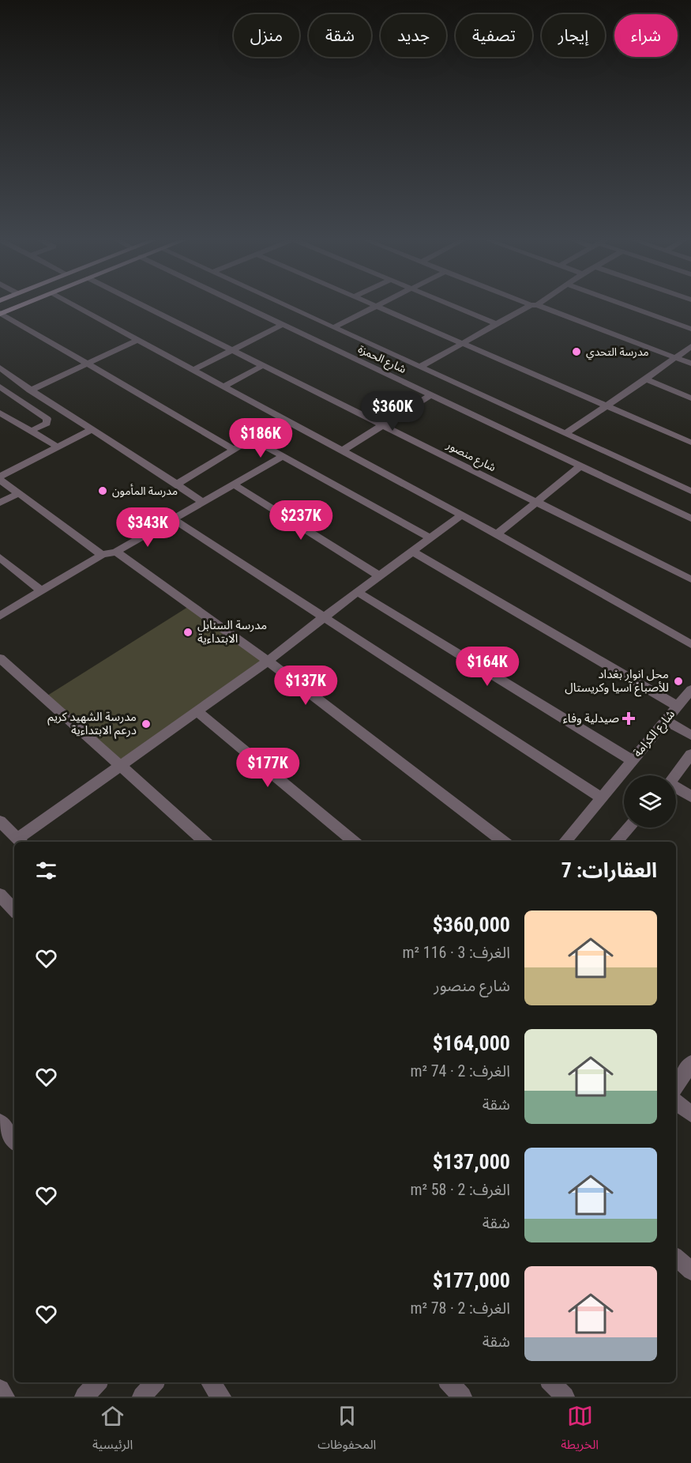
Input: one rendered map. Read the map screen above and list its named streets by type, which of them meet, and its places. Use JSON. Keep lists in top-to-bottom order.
{
  "streets": {
    "street": ["شارع الحمزة", "شارع منصور", "شارع الكرامة"]
  },
  "places": {
    "other": [
      "مدرسة التحدي",
      "مدرسة المأمون",
      "مدرسة السنابل الابتداءية",
      "محل انوار بغداد للأصباغ آسيا وكريستال",
      "مدرسة الشهيد كريم درعم الابتداءية"
    ],
    "health": ["صيدلية وفاء"]
  },
  "page": {
    "chip": [
      "شراء",
      "إيجار",
      "تصفية",
      "جديد",
      "شقة",
      "منزل"
    ],
    "price": [
      "$360K",
      "$186K",
      "$237K",
      "$343K",
      "$164K",
      "$137K",
      "$177K"
    ],
    "heading": "العقارات: 7",
    "list": [
      {
        "name": "$360,000",
        "note": "الغرف: 3 · 116 m² · شارع منصور"
      },
      {
        "name": "$164,000",
        "note": "الغرف: 2 · 74 m² · شقة"
      },
      {
        "name": "$137,000",
        "note": "الغرف: 2 · 58 m² · شقة"
      },
      {
        "name": "$177,000",
        "note": "الغرف: 2 · 78 m² · شقة"
      }
    ],
    "tabs": ["الخريطة", "المحفوظات", "الرئيسية"]
  }
}
